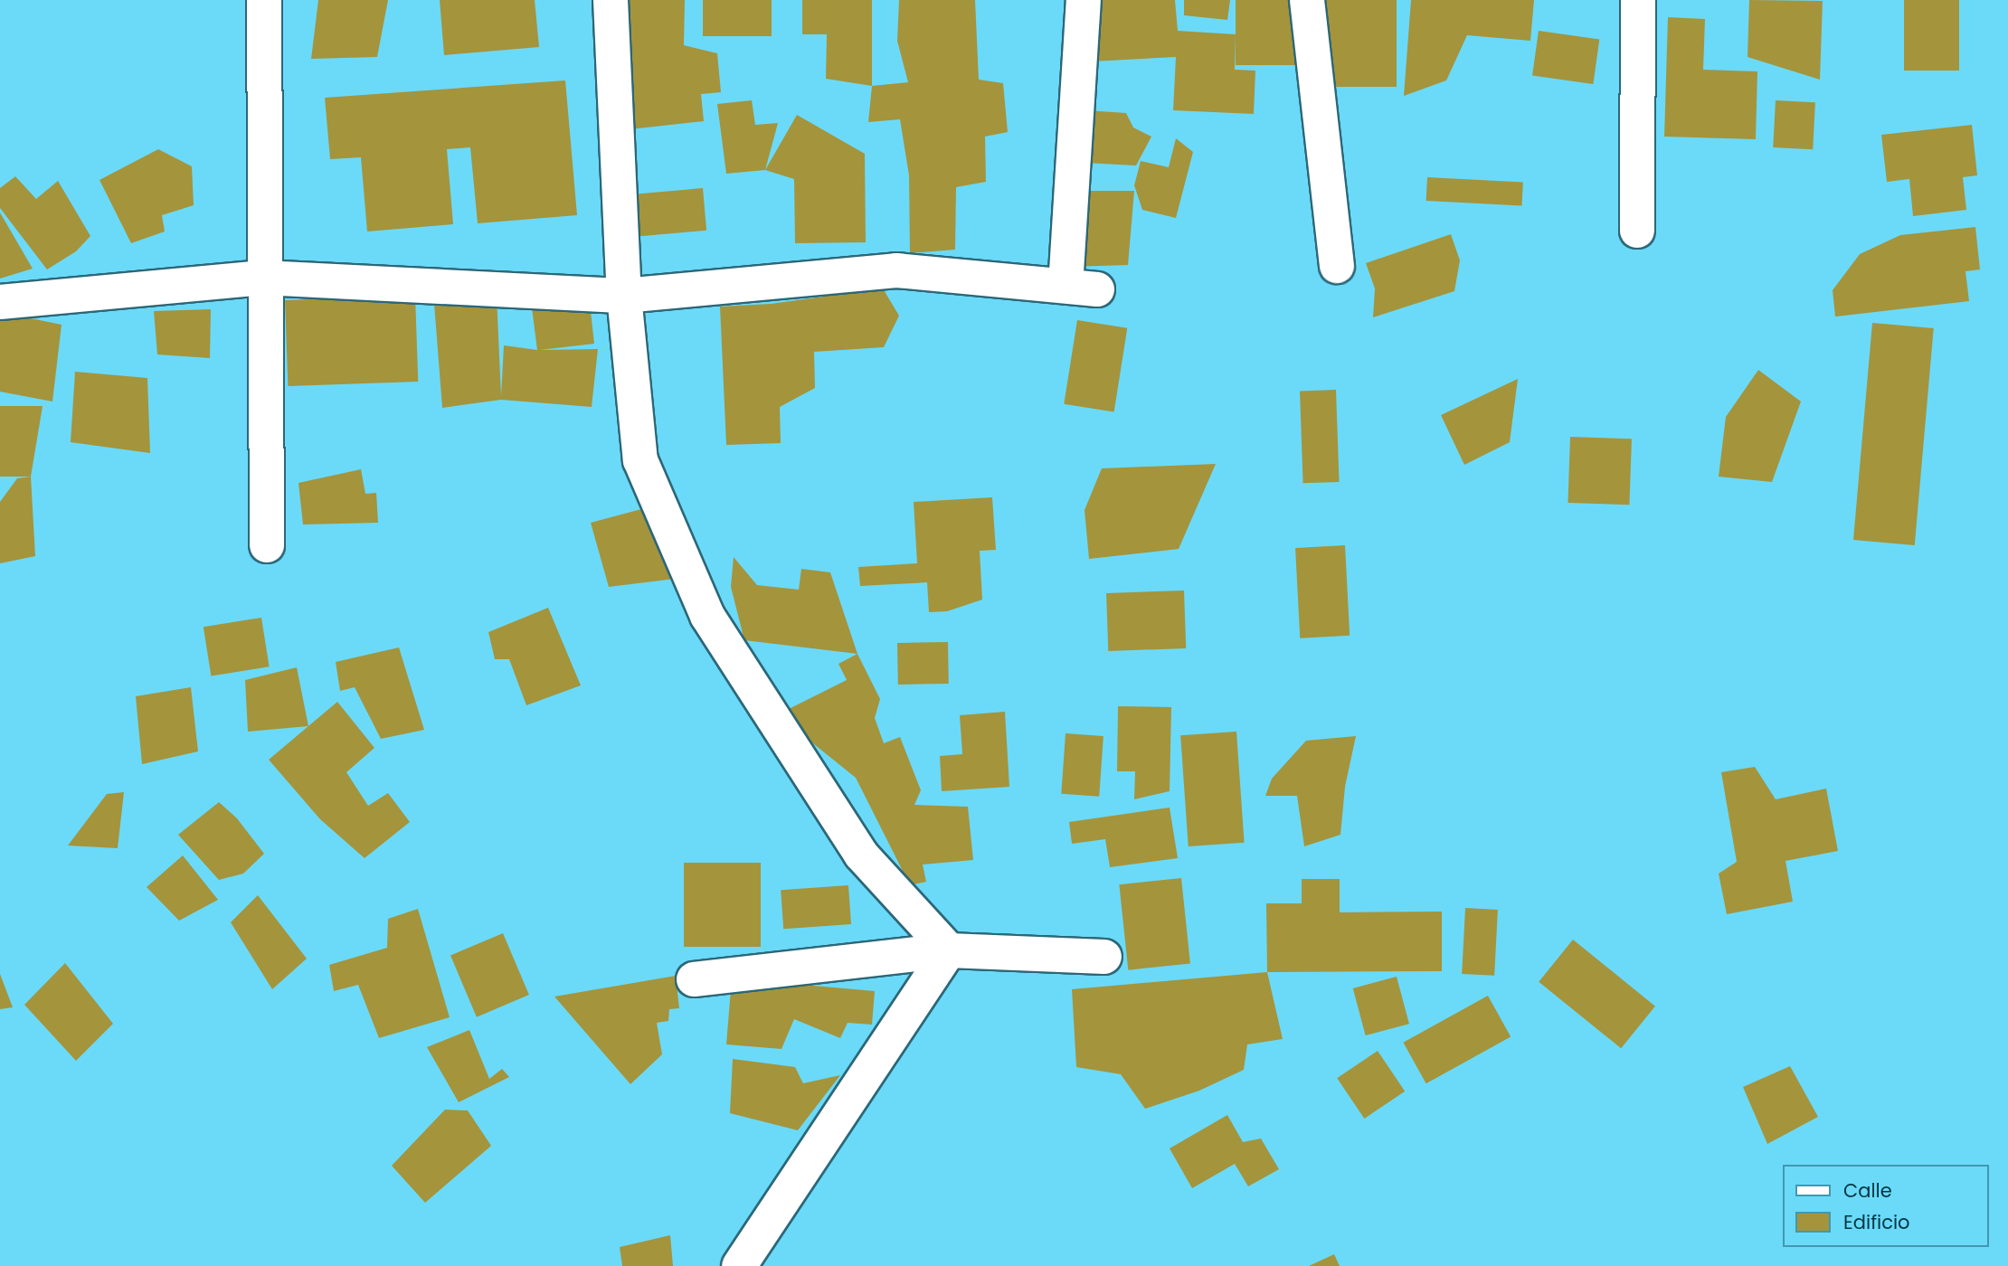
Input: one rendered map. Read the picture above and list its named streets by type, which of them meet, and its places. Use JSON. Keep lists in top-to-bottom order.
{
  "legend": ["Calle", "Edificio"]
}
